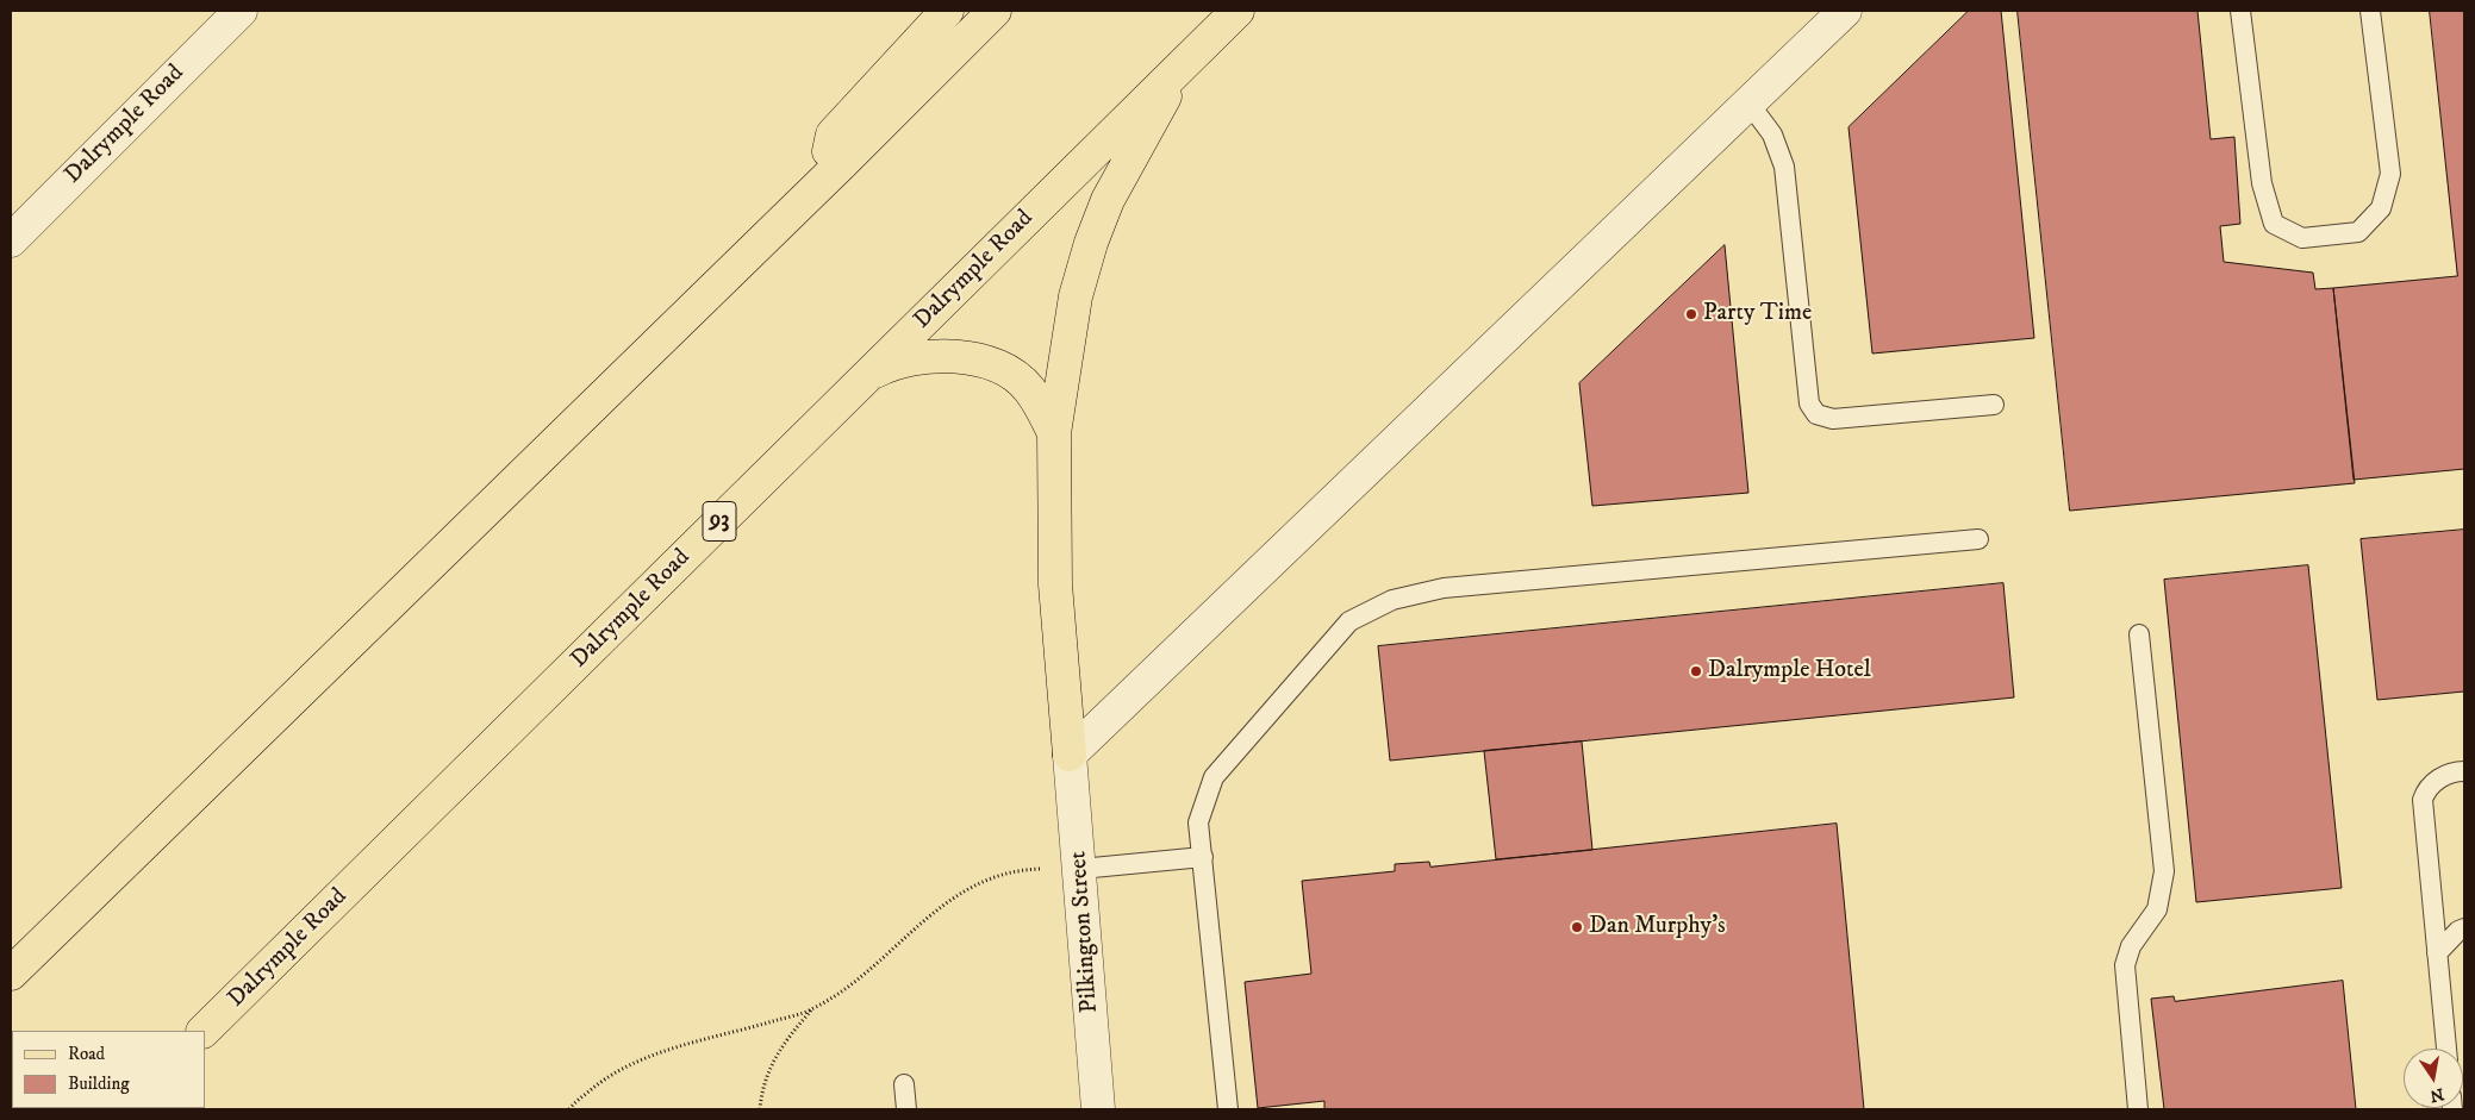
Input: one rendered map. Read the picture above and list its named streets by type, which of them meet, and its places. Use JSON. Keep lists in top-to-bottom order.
{
  "streets": {
    "main road": ["Dalrymple Road", "93"],
    "street": ["Pilkington Street"]
  },
  "places": ["Party Time", "Dalrymple Hotel", "Dan Murphy's"],
  "legend": ["Road", "Building"],
  "north": "bottom"
}
